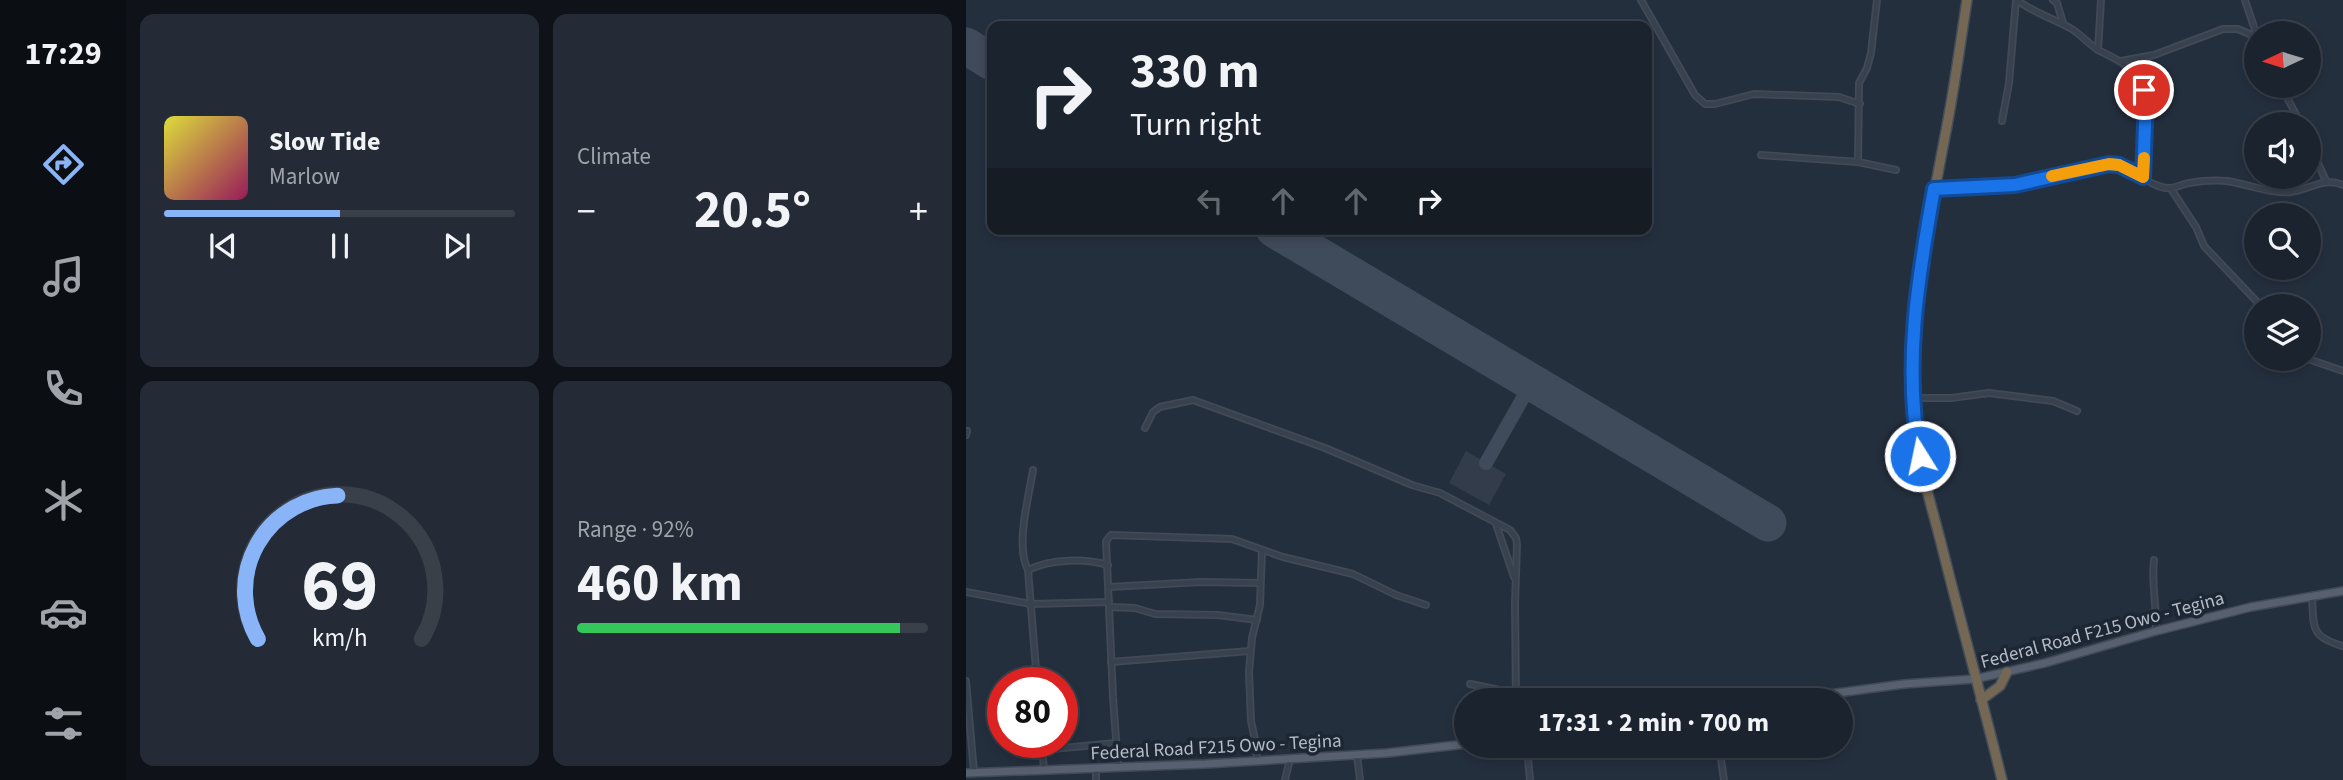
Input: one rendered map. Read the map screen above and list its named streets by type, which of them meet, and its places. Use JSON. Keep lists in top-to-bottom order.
{
  "streets": {
    "main road": ["Federal Road F215 Owo - Tegina"]
  },
  "north": "left",
  "page": {
    "tabs": "17:29",
    "tile": [
      "Climate",
      ["Range · 92%", "460 km"]
    ],
    "turn": ["330 m", "Turn right"],
    "song": ["Slow Tide", "Marlow"],
    "heat": ["−", "20.5°", "+"],
    "limit": "80",
    "trip": "17:31 · 2 min · 700 m",
    "gauge": ["69", "km/h"]
  }
}
